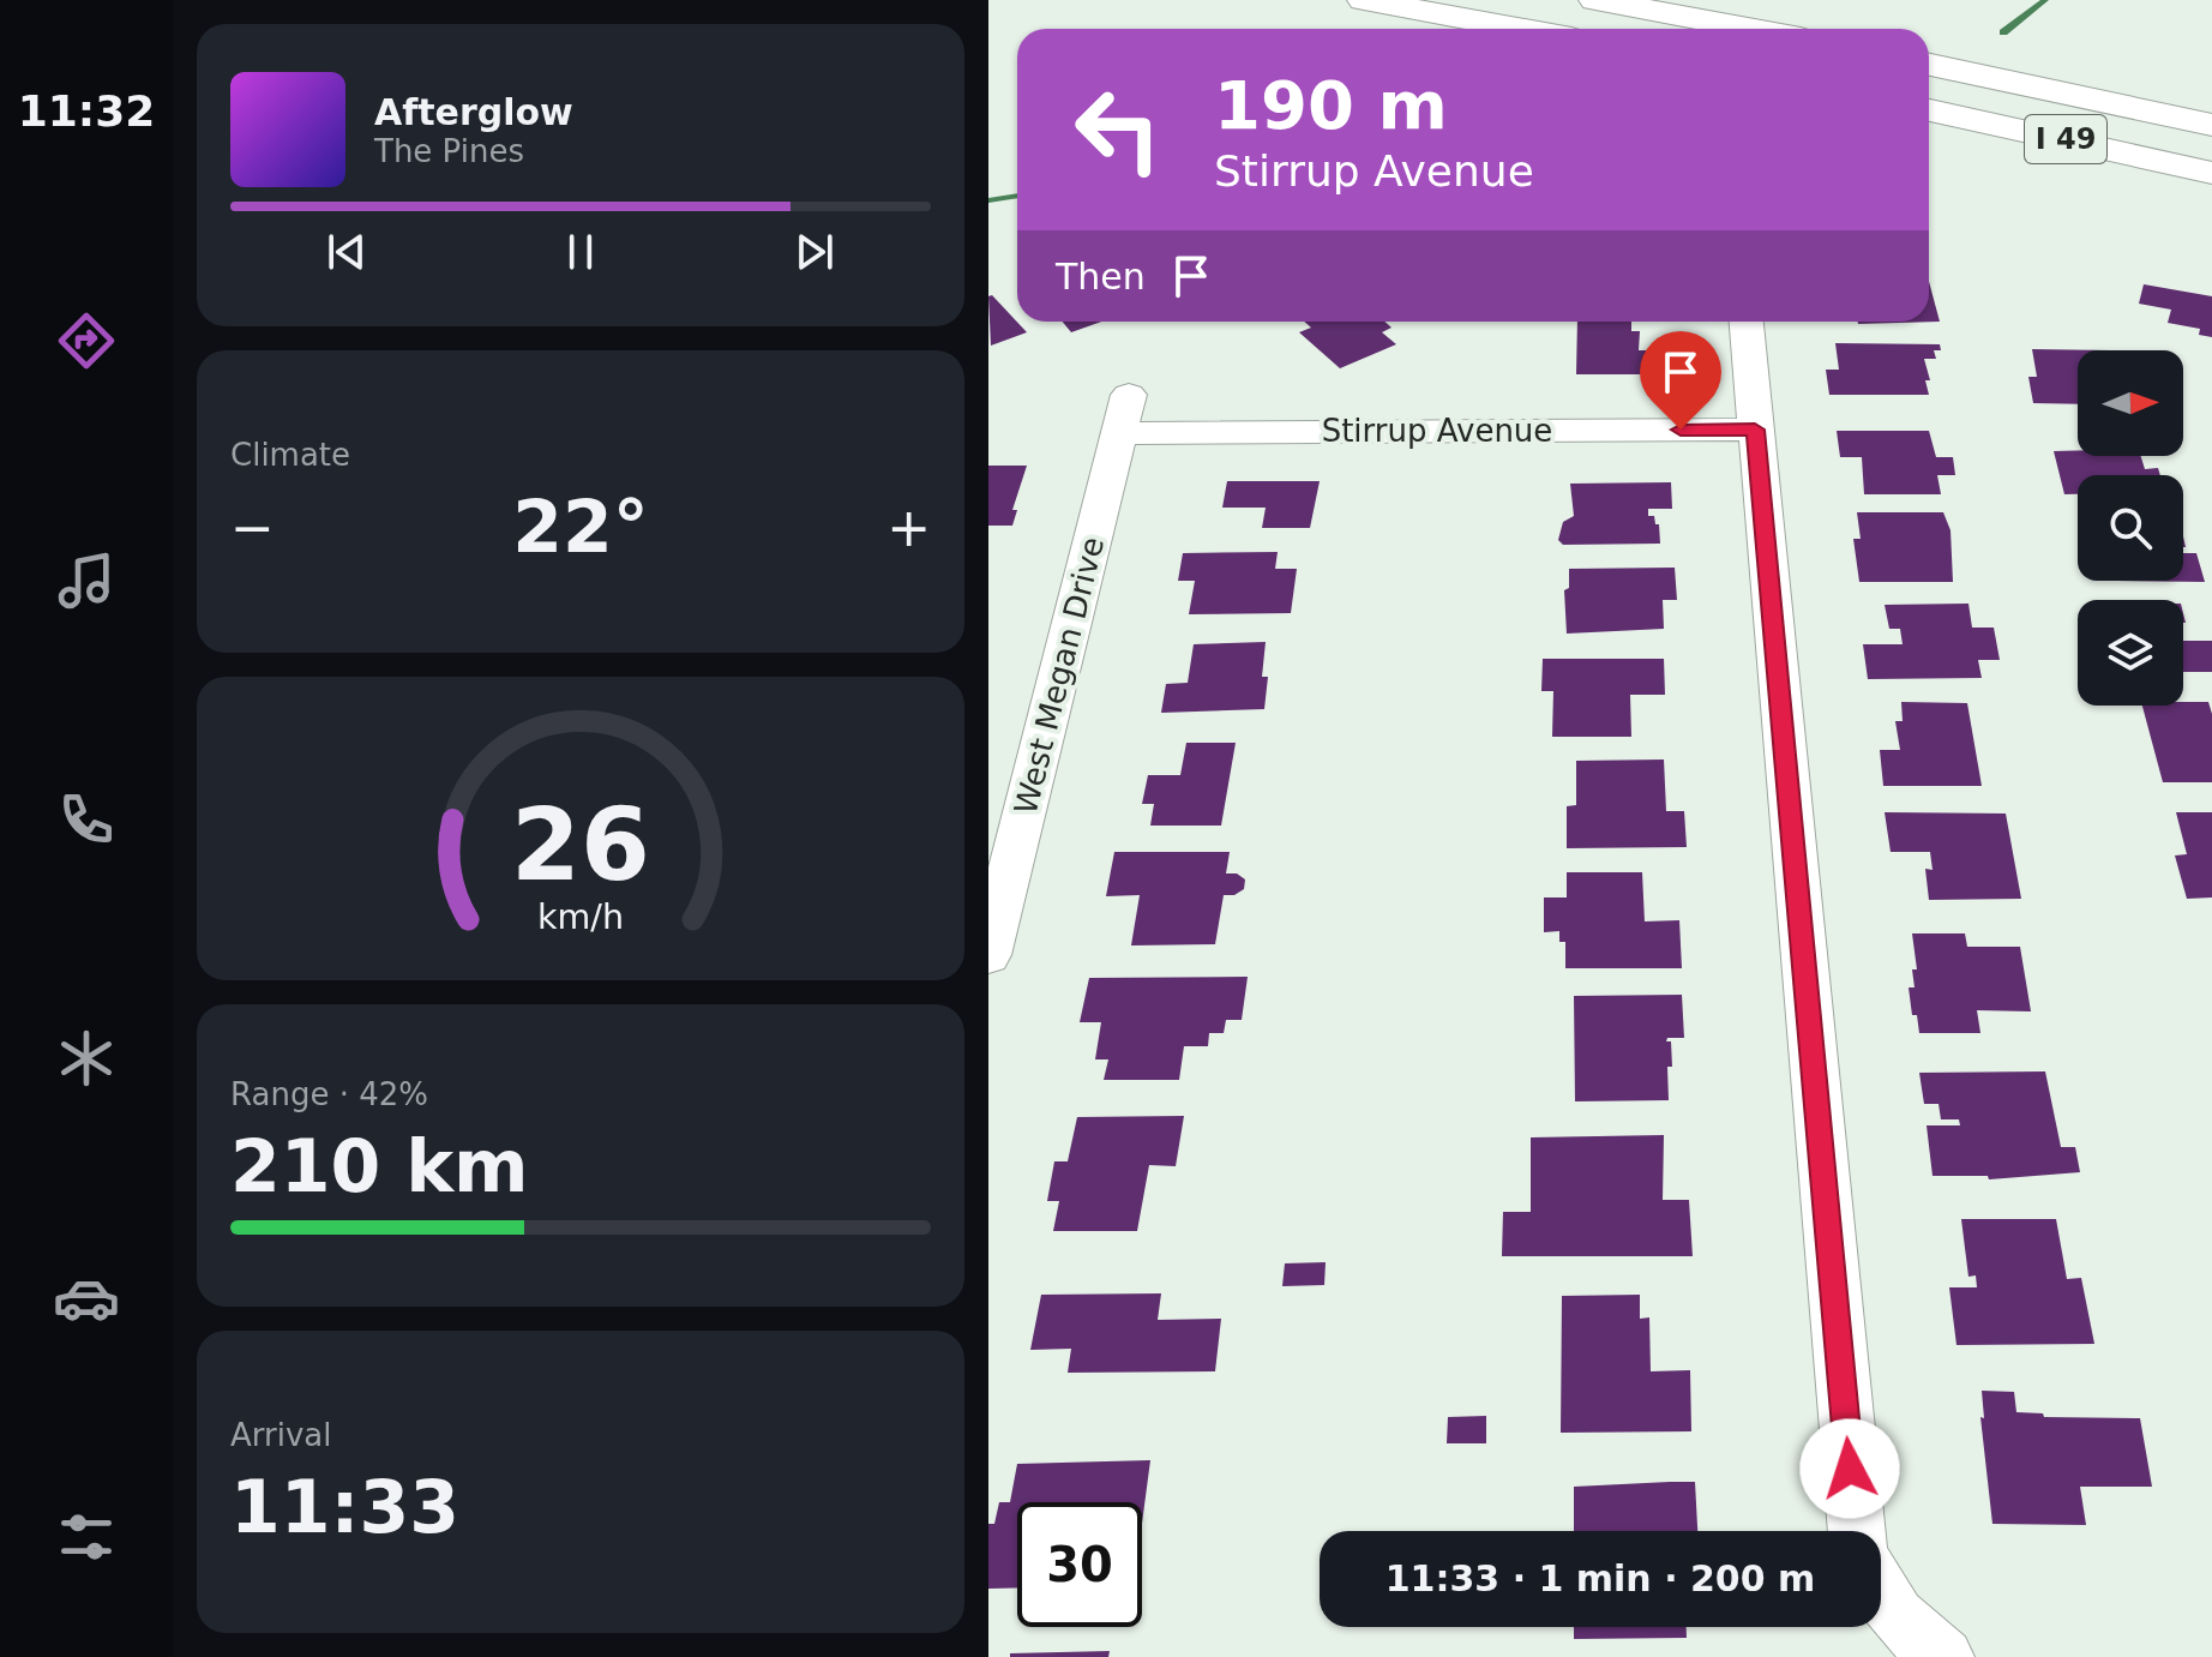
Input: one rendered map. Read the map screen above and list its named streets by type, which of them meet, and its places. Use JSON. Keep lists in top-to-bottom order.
{
  "streets": {
    "highway": ["I 49"],
    "street": ["Stirrup Avenue", "West Megan Drive"]
  },
  "crossings": [
    ["Stirrup Avenue", "West Megan Drive"]
  ],
  "north": "right",
  "page": {
    "tabs": "11:32",
    "turn": ["190 m", "Stirrup Avenue"],
    "song": ["Afterglow", "The Pines"],
    "then": "Then",
    "tile": [
      "Climate",
      ["Range · 42%", "210 km"],
      ["Arrival", "11:33"]
    ],
    "heat": ["−", "22°", "+"],
    "limit": "30",
    "trip": "11:33 · 1 min · 200 m",
    "gauge": ["26", "km/h"]
  }
}
